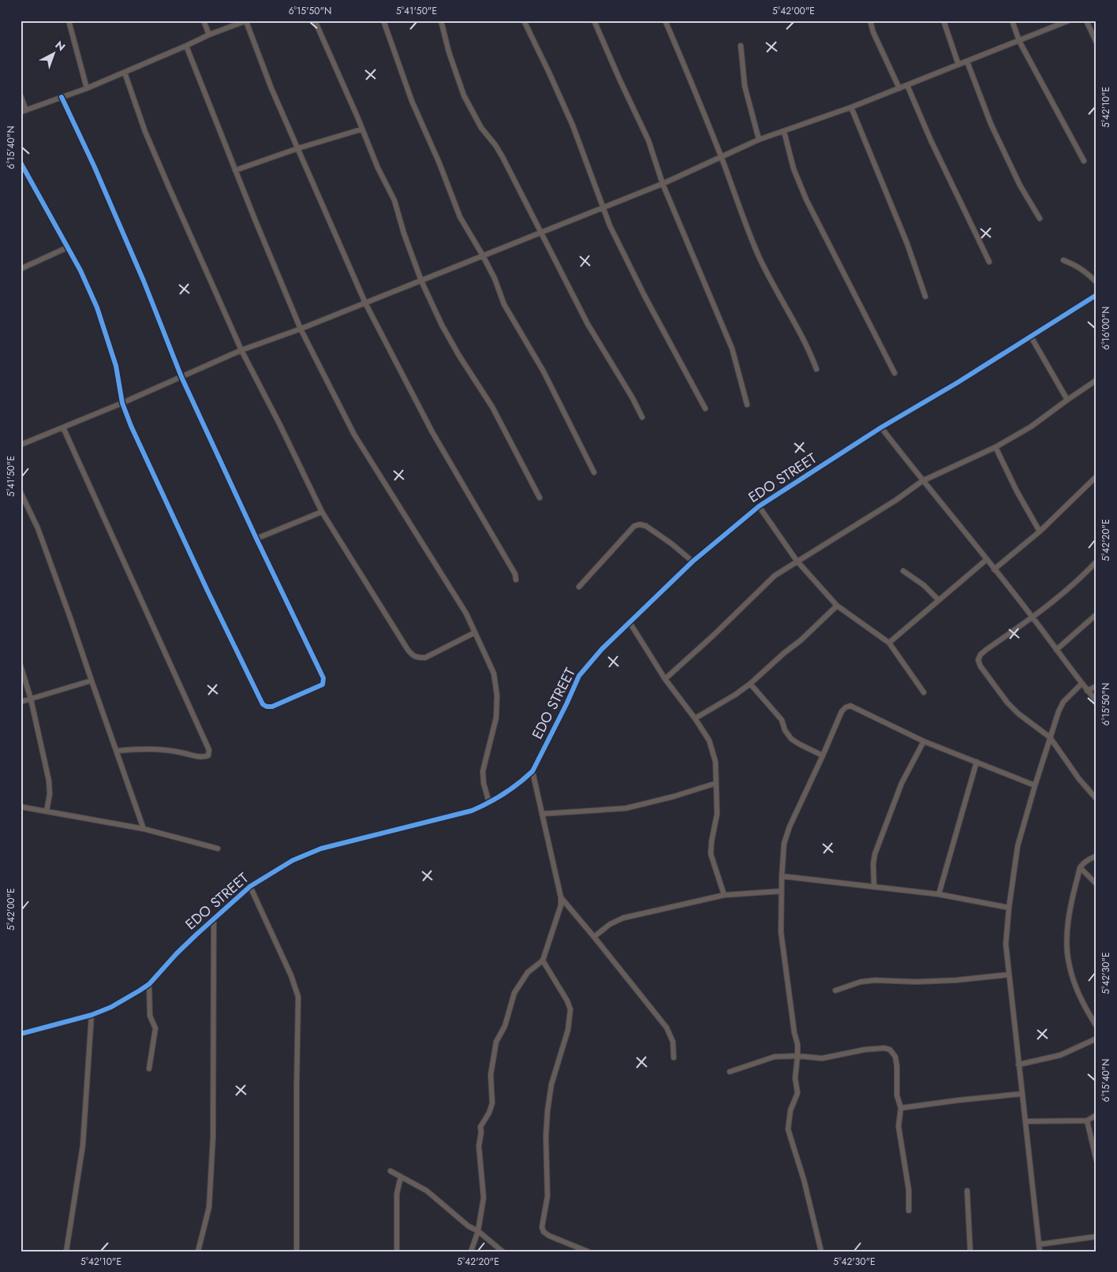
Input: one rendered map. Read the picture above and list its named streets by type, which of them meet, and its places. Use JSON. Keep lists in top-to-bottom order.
{
  "streets": {
    "street": ["EDO STREET"]
  },
  "north": "top right",
  "coordinates": [
    "6°15'50\"N",
    "5°41'50\"E",
    "5°42'00\"E",
    "5°42'10\"E",
    "6°15'40\"N",
    "6°16'00\"N",
    "5°42'20\"E",
    "5°42'30\"E"
  ]
}
